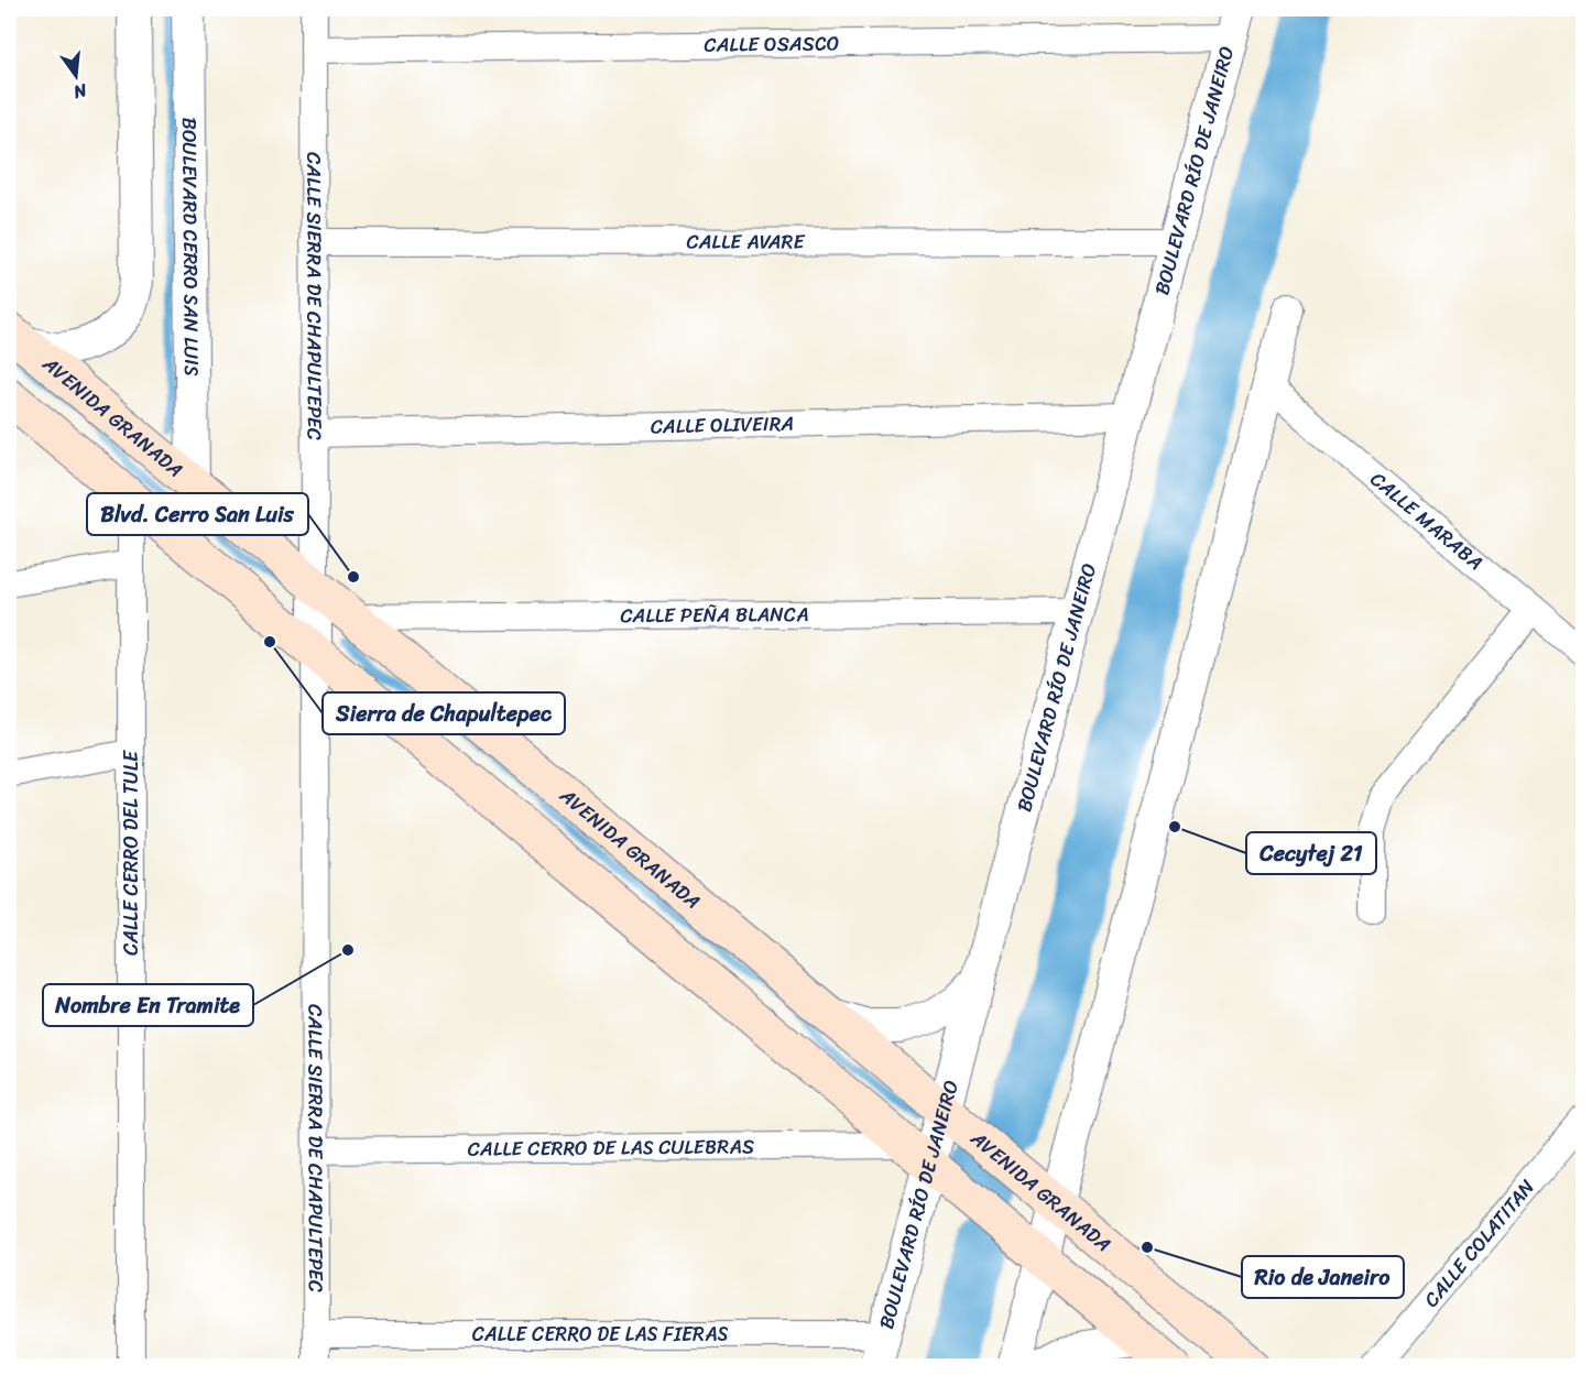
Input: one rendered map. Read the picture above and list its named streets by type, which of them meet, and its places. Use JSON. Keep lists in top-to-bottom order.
{
  "streets": {
    "main road": ["AVENIDA GRANADA"],
    "street": [
      "CALLE OSASCO",
      "BOULEVARD RÍO DE JANEIRO",
      "CALLE AVARE",
      "BOULEVARD CERRO SAN LUIS",
      "CALLE SIERRA DE CHAPULTEPEC",
      "CALLE OLIVEIRA",
      "CALLE MARABA",
      "CALLE PEÑA BLANCA",
      "CALLE CERRO DEL TULE",
      "CALLE CERRO DE LAS CULEBRAS",
      "CALLE COLATITAN",
      "CALLE CERRO DE LAS FIERAS"
    ]
  },
  "crossings": [
    ["CALLE OSASCO", "BOULEVARD RÍO DE JANEIRO"],
    ["CALLE OSASCO", "CALLE SIERRA DE CHAPULTEPEC"],
    ["BOULEVARD RÍO DE JANEIRO", "CALLE AVARE"],
    ["BOULEVARD RÍO DE JANEIRO", "AVENIDA GRANADA"],
    ["BOULEVARD RÍO DE JANEIRO", "CALLE OLIVEIRA"],
    ["BOULEVARD RÍO DE JANEIRO", "CALLE PEÑA BLANCA"],
    ["BOULEVARD RÍO DE JANEIRO", "CALLE CERRO DE LAS CULEBRAS"],
    ["BOULEVARD RÍO DE JANEIRO", "CALLE CERRO DE LAS FIERAS"],
    ["CALLE AVARE", "CALLE SIERRA DE CHAPULTEPEC"],
    ["BOULEVARD CERRO SAN LUIS", "AVENIDA GRANADA"],
    ["CALLE SIERRA DE CHAPULTEPEC", "AVENIDA GRANADA"],
    ["CALLE SIERRA DE CHAPULTEPEC", "CALLE OLIVEIRA"],
    ["CALLE SIERRA DE CHAPULTEPEC", "CALLE CERRO DE LAS CULEBRAS"],
    ["CALLE SIERRA DE CHAPULTEPEC", "CALLE CERRO DE LAS FIERAS"],
    ["AVENIDA GRANADA", "CALLE PEÑA BLANCA"]
  ],
  "places": [
    "Blvd. Cerro San Luis",
    "Sierra de Chapultepec",
    "Cecytej 21",
    "Nombre En Tramite",
    "Rio de Janeiro"
  ],
  "north": "bottom"
}
